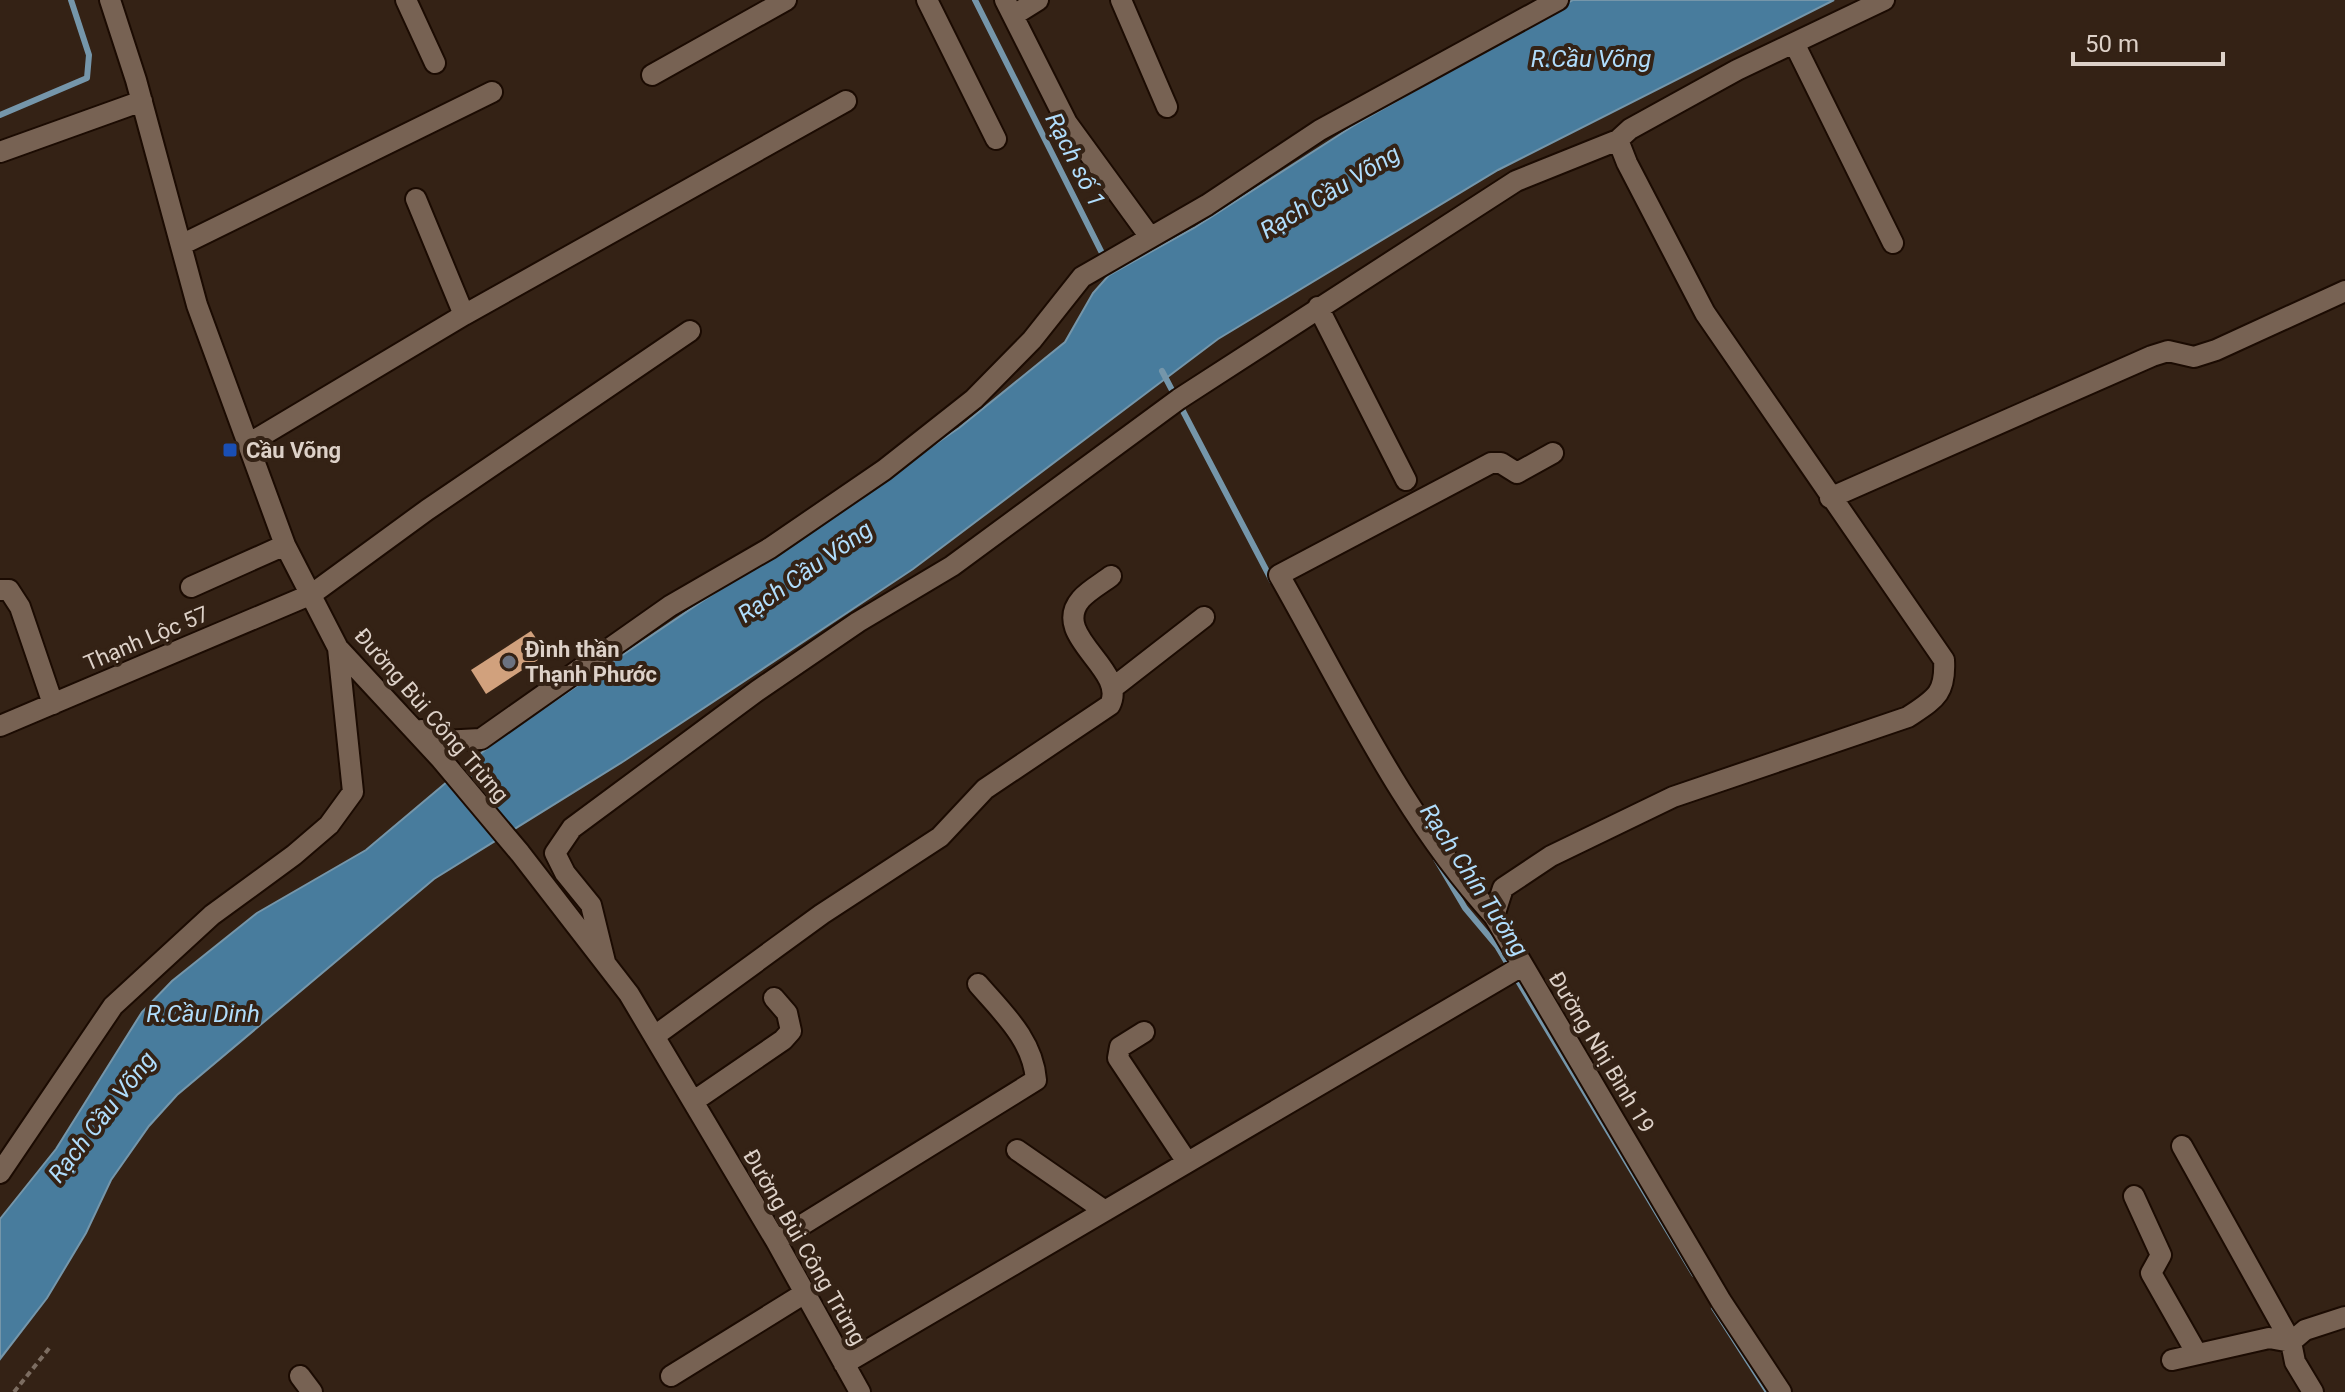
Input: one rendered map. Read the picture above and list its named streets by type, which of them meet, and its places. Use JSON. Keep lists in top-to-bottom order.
{
  "streets": {
    "street": ["Thạnh Lộc 57", "Đường Bùi Công Trừng", "Đường Nhị Bình 19"]
  },
  "crossings": [
    ["Thạnh Lộc 57", "Đường Bùi Công Trừng"]
  ],
  "water": [
    "R.Cầu Võng",
    "Rạch số 1",
    "Rạch Cầu Võng",
    "Rạch Chín Tường",
    "R.Cầu Dinh"
  ],
  "places": {
    "transit": ["Cầu Võng"],
    "other": ["Đình thần Thạnh Phước"]
  },
  "scale_bar": "50 m"
}
